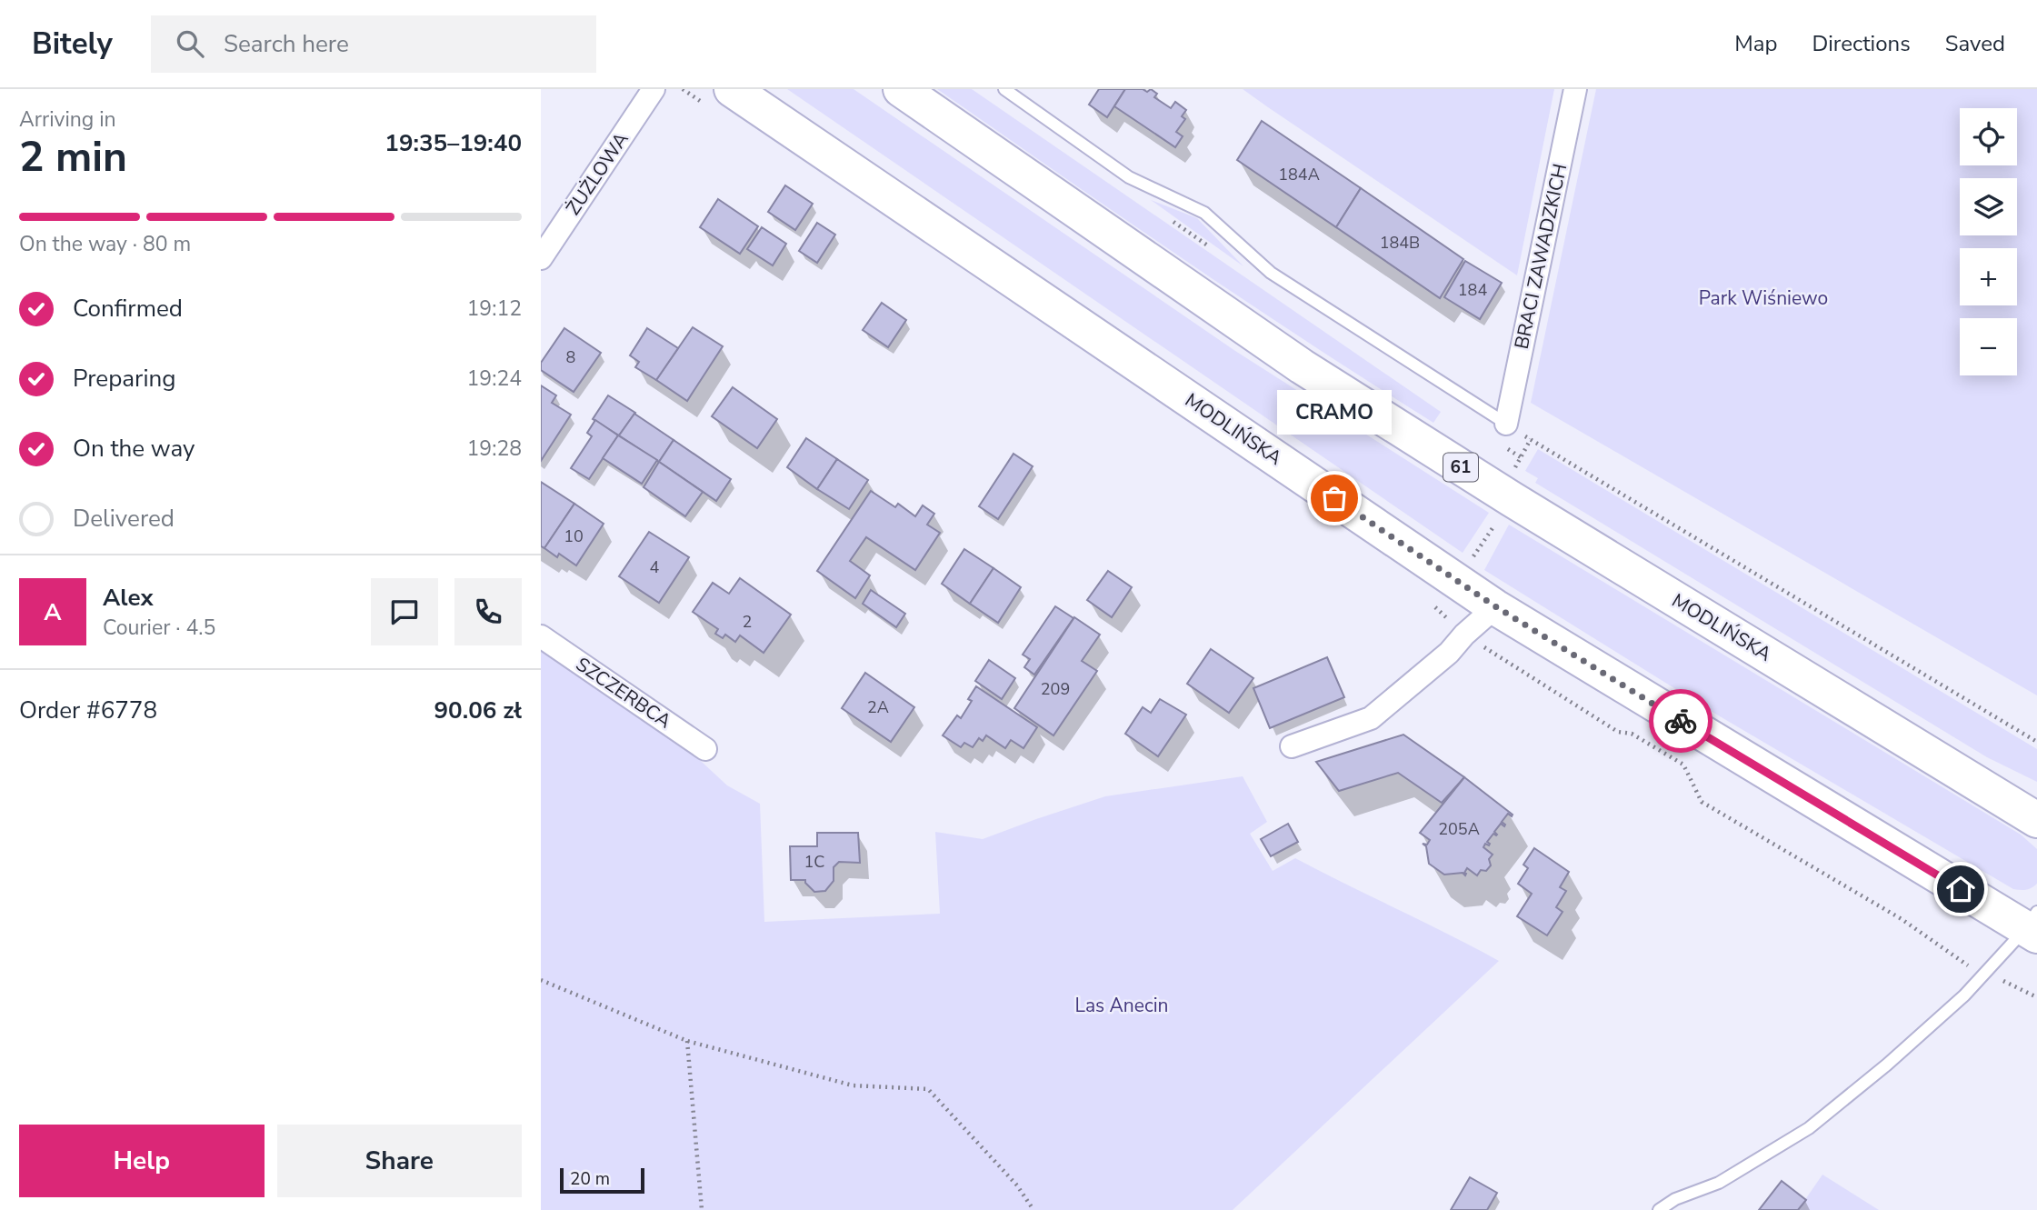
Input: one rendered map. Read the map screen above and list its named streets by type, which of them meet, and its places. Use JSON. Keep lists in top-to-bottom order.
{
  "streets": {
    "main road": ["MODLIŃSKA", "61"],
    "street": ["ŻUŻLOWA", "BRACI ZAWADZKICH", "SZCZERBCA"]
  },
  "parks": ["Park Wiśniewo", "Las Anecin"],
  "places": ["CRAMO"],
  "house_numbers": [
    "184A",
    "184B",
    "184",
    "8",
    "10",
    "4",
    "2",
    "209",
    "2A",
    "205A",
    "1C"
  ],
  "scale_bar": "20 m",
  "page": {
    "header": "Bitely",
    "search": "Search here",
    "nav": ["Map", "Directions", "Saved"],
    "heading": ["2 min", "Arriving in", "19:35–19:40"],
    "panel": [
      "Alex",
      "Courier · 4.5",
      "Order #6778",
      "90.06 zł"
    ],
    "map_buttons": ["+", "−"],
    "bar": "On the way · 80 m",
    "list": [
      ["Confirmed", "19:12"],
      ["Preparing", "19:24"],
      ["On the way", "19:28"],
      "Delivered"
    ],
    "bubble": "CRAMO",
    "round": "A",
    "buttons": ["Help", "Share"],
    "scale": "20 m"
  }
}
